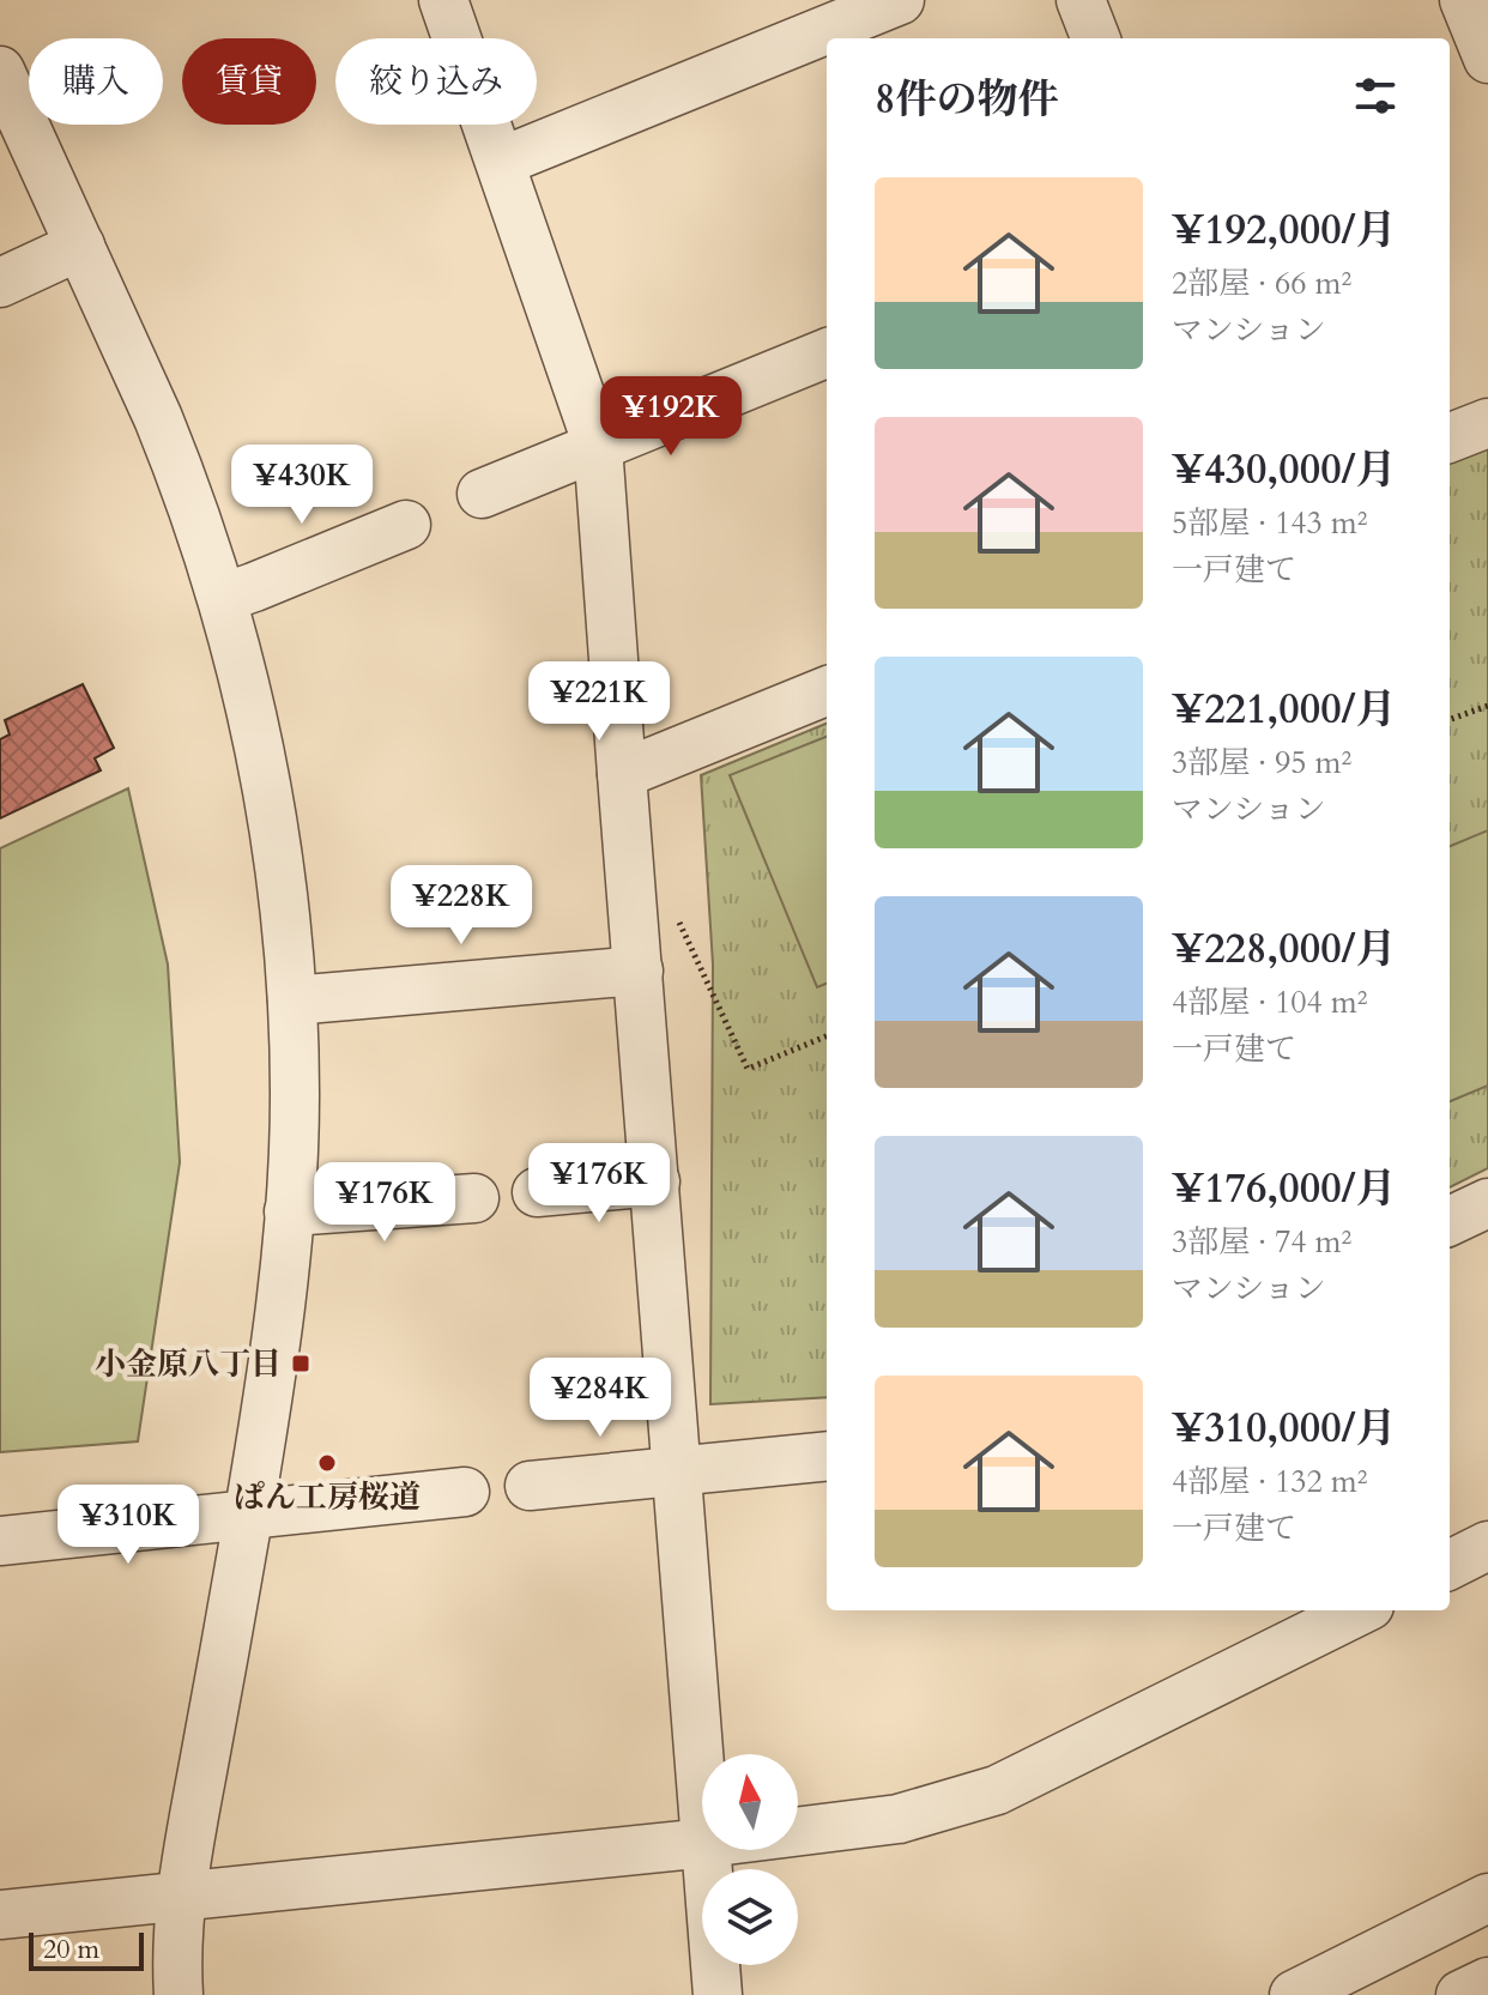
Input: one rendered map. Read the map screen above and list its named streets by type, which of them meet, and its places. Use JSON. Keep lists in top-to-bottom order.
{
  "places": {
    "transit": ["小金原八丁目"],
    "other": ["ぱん工房桜道"]
  },
  "scale_bar": "20 m",
  "north": "top",
  "page": {
    "chip": ["購入", "賃貸", "絞り込み"],
    "heading": "8件の物件",
    "list": [
      {
        "name": "¥192,000/月",
        "note": "2部屋 · 66 m² · マンション"
      },
      {
        "name": "¥430,000/月",
        "note": "5部屋 · 143 m² · 一戸建て"
      },
      {
        "name": "¥221,000/月",
        "note": "3部屋 · 95 m² · マンション"
      },
      {
        "name": "¥228,000/月",
        "note": "4部屋 · 104 m² · 一戸建て"
      },
      {
        "name": "¥176,000/月",
        "note": "3部屋 · 74 m² · マンション"
      },
      {
        "name": "¥310,000/月",
        "note": "4部屋 · 132 m² · 一戸建て"
      }
    ],
    "price": [
      "¥192K",
      "¥430K",
      "¥221K",
      "¥228K",
      "¥176K",
      "¥176K",
      "¥284K",
      "¥310K"
    ],
    "scale": "20 m"
  }
}
